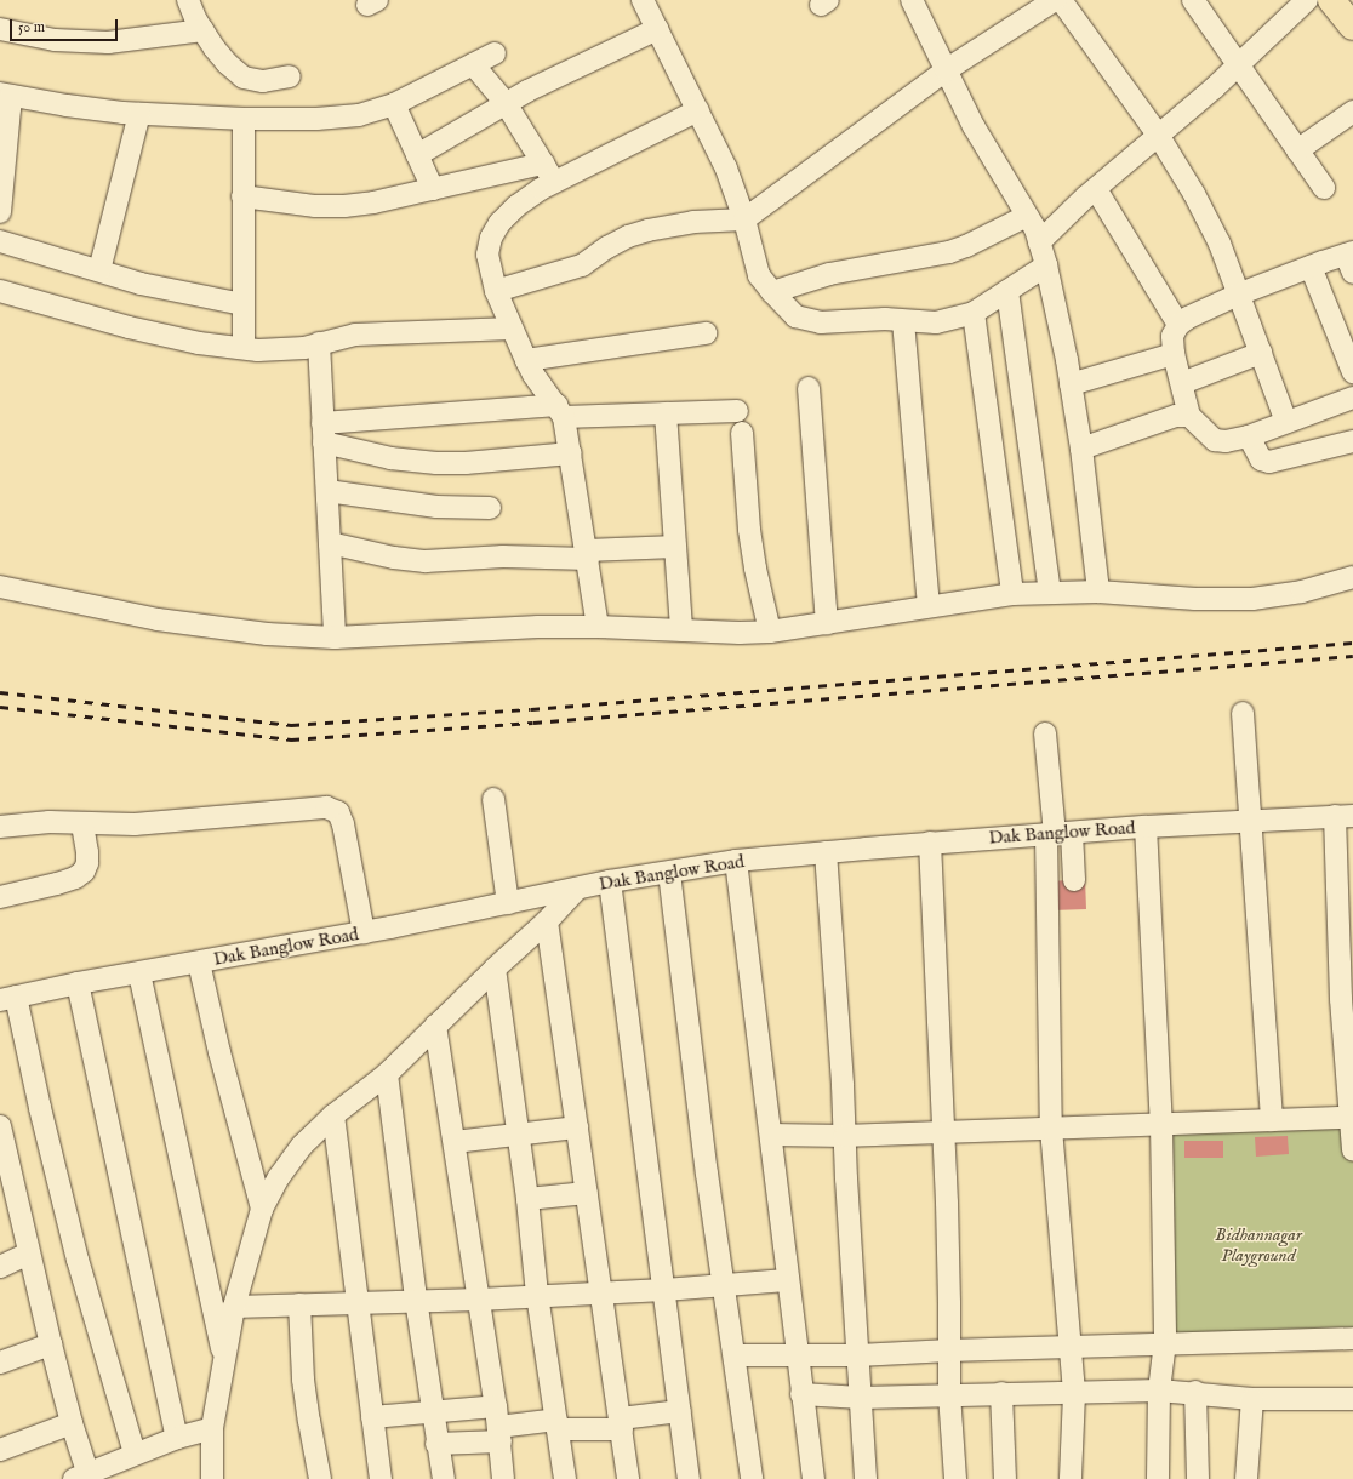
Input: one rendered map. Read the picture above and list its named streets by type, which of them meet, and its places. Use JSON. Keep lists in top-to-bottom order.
{
  "streets": {
    "street": ["Dak Banglow Road"]
  },
  "parks": ["Bidhannagar Playground"],
  "scale_bar": "50 m"
}
